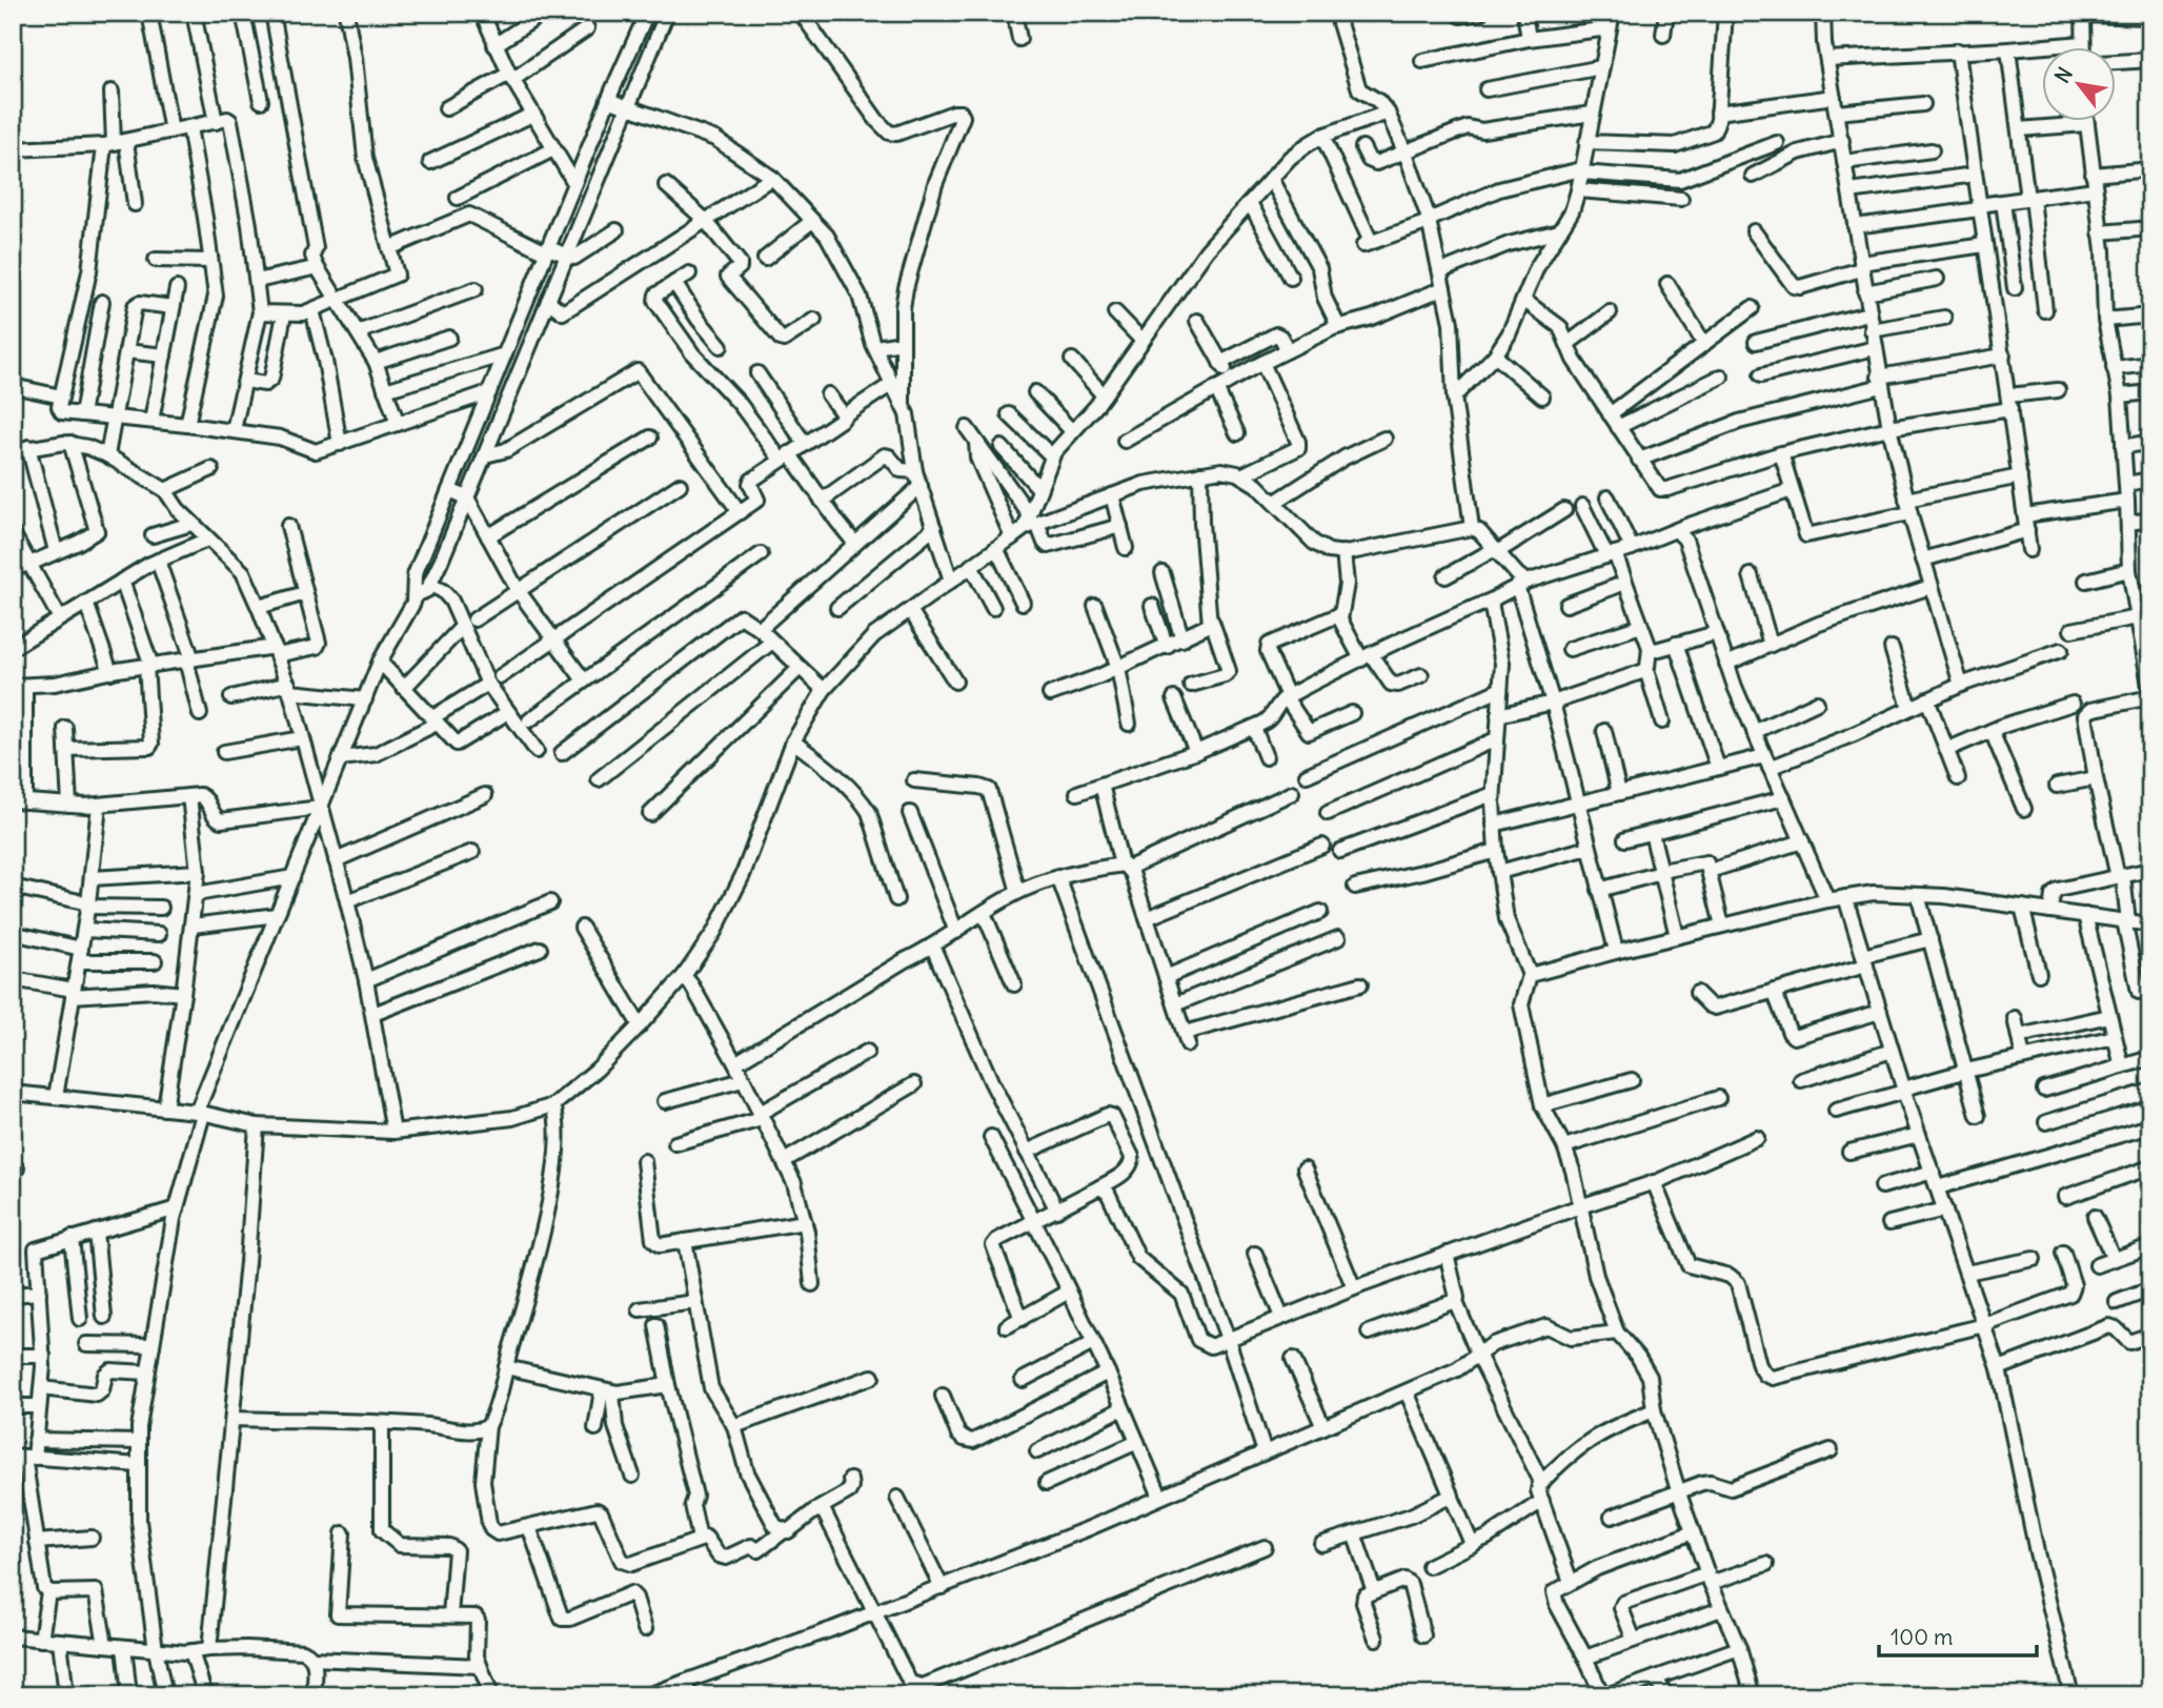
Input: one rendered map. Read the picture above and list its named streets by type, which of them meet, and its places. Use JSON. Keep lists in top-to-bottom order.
{
  "scale_bar": "100 m",
  "north": "top left"
}
